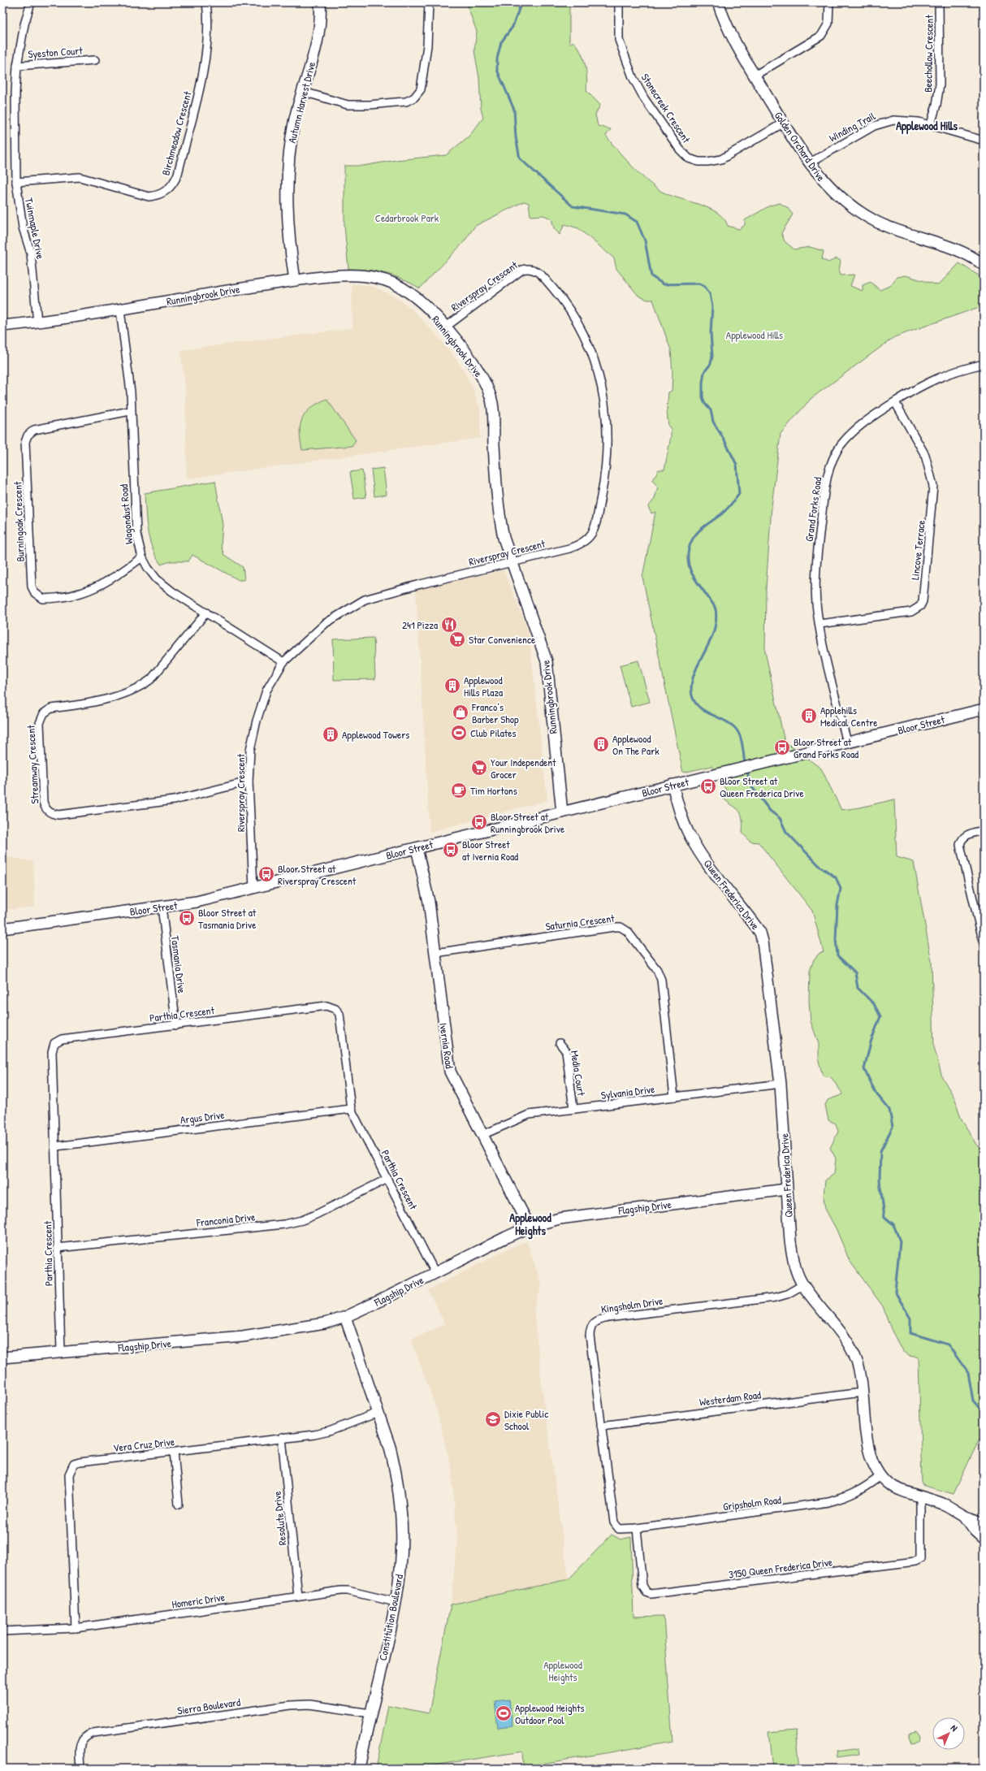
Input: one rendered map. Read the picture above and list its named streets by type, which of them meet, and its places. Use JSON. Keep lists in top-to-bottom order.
{
  "streets": {
    "street": [
      "Syeston Court",
      "Beechollow Crescent",
      "Autumn Harvest Drive",
      "Stonecreek Crescent",
      "Winding Trail",
      "Birchmeadow Crescent",
      "Golden Orchard Drive",
      "Twinmaple Drive",
      "Riverspray Crescent",
      "Runningbrook Drive",
      "Grand Forks Road",
      "Wagondust Road",
      "Burningoak Crescent",
      "Lincove Terrace",
      "Bloor Street",
      "Streamway Crescent",
      "Queen Frederica Drive",
      "Saturnia Crescent",
      "Tasmania Drive",
      "Parthia Crescent",
      "Ivernia Road",
      "Media Court",
      "Sylvania Drive",
      "Argus Drive",
      "Flagship Drive",
      "Franconia Drive",
      "Kingsholm Drive",
      "Westerdam Road",
      "Vera Cruz Drive",
      "Gripsholm Road",
      "Resolute Drive",
      "3150 Queen Frederica Drive",
      "Homeric Drive",
      "Constitution Boulevard",
      "Sierra Boulevard"
    ]
  },
  "crossings": [
    ["Syeston Court", "Twinmaple Drive"],
    ["Beechollow Crescent", "Winding Trail"],
    ["Autumn Harvest Drive", "Runningbrook Drive"],
    ["Stonecreek Crescent", "Golden Orchard Drive"],
    ["Winding Trail", "Golden Orchard Drive"],
    ["Birchmeadow Crescent", "Twinmaple Drive"],
    ["Twinmaple Drive", "Runningbrook Drive"],
    ["Riverspray Crescent", "Runningbrook Drive"],
    ["Riverspray Crescent", "Wagondust Road"],
    ["Riverspray Crescent", "Bloor Street"],
    ["Riverspray Crescent", "Streamway Crescent"],
    ["Runningbrook Drive", "Wagondust Road"],
    ["Runningbrook Drive", "Bloor Street"],
    ["Grand Forks Road", "Lincove Terrace"],
    ["Grand Forks Road", "Bloor Street"],
    ["Wagondust Road", "Burningoak Crescent"],
    ["Wagondust Road", "Streamway Crescent"],
    ["Bloor Street", "Queen Frederica Drive"],
    ["Bloor Street", "Tasmania Drive"],
    ["Bloor Street", "Ivernia Road"],
    ["Queen Frederica Drive", "Sylvania Drive"],
    ["Queen Frederica Drive", "Flagship Drive"],
    ["Queen Frederica Drive", "Kingsholm Drive"],
    ["Queen Frederica Drive", "Westerdam Road"],
    ["Queen Frederica Drive", "Gripsholm Road"],
    ["Queen Frederica Drive", "3150 Queen Frederica Drive"],
    ["Saturnia Crescent", "Ivernia Road"],
    ["Saturnia Crescent", "Sylvania Drive"],
    ["Tasmania Drive", "Parthia Crescent"],
    ["Parthia Crescent", "Argus Drive"],
    ["Parthia Crescent", "Flagship Drive"],
    ["Parthia Crescent", "Franconia Drive"],
    ["Ivernia Road", "Sylvania Drive"],
    ["Ivernia Road", "Flagship Drive"],
    ["Media Court", "Sylvania Drive"],
    ["Flagship Drive", "Constitution Boulevard"],
    ["Kingsholm Drive", "Westerdam Road"],
    ["Kingsholm Drive", "Gripsholm Road"],
    ["Vera Cruz Drive", "Resolute Drive"],
    ["Vera Cruz Drive", "Homeric Drive"],
    ["Vera Cruz Drive", "Constitution Boulevard"],
    ["Gripsholm Road", "3150 Queen Frederica Drive"],
    ["Resolute Drive", "Homeric Drive"],
    ["Homeric Drive", "Constitution Boulevard"],
    ["Constitution Boulevard", "Sierra Boulevard"]
  ],
  "districts": ["Applewood Hills", "Applewood Heights"],
  "parks": ["Cedarbrook Park", "Applewood Hills", "Applewood Heights"],
  "places": {
    "restaurant": ["241 Pizza"],
    "supermarket": ["Star Convenience", "Your Independent Grocer"],
    "building": [
      "Applewood Hills Plaza",
      "Applehills Medical Centre",
      "Applewood Towers",
      "Applewood On The Park"
    ],
    "shop": ["Franco’s Barber Shop"],
    "sports": ["Club Pilates", "Applewood Heights Outdoor Pool"],
    "bus stop": [
      "Bloor Street at Grand Forks Road",
      "Bloor Street at Queen Frederica Drive",
      "Bloor Street at Runningbrook Drive",
      "Bloor Street at Ivernia Road",
      "Bloor Street at Riverspray Crescent",
      "Bloor Street at Tasmania Drive"
    ],
    "cafe": ["Tim Hortons"],
    "school or university": ["Dixie Public School"]
  },
  "north": "top right"
}
